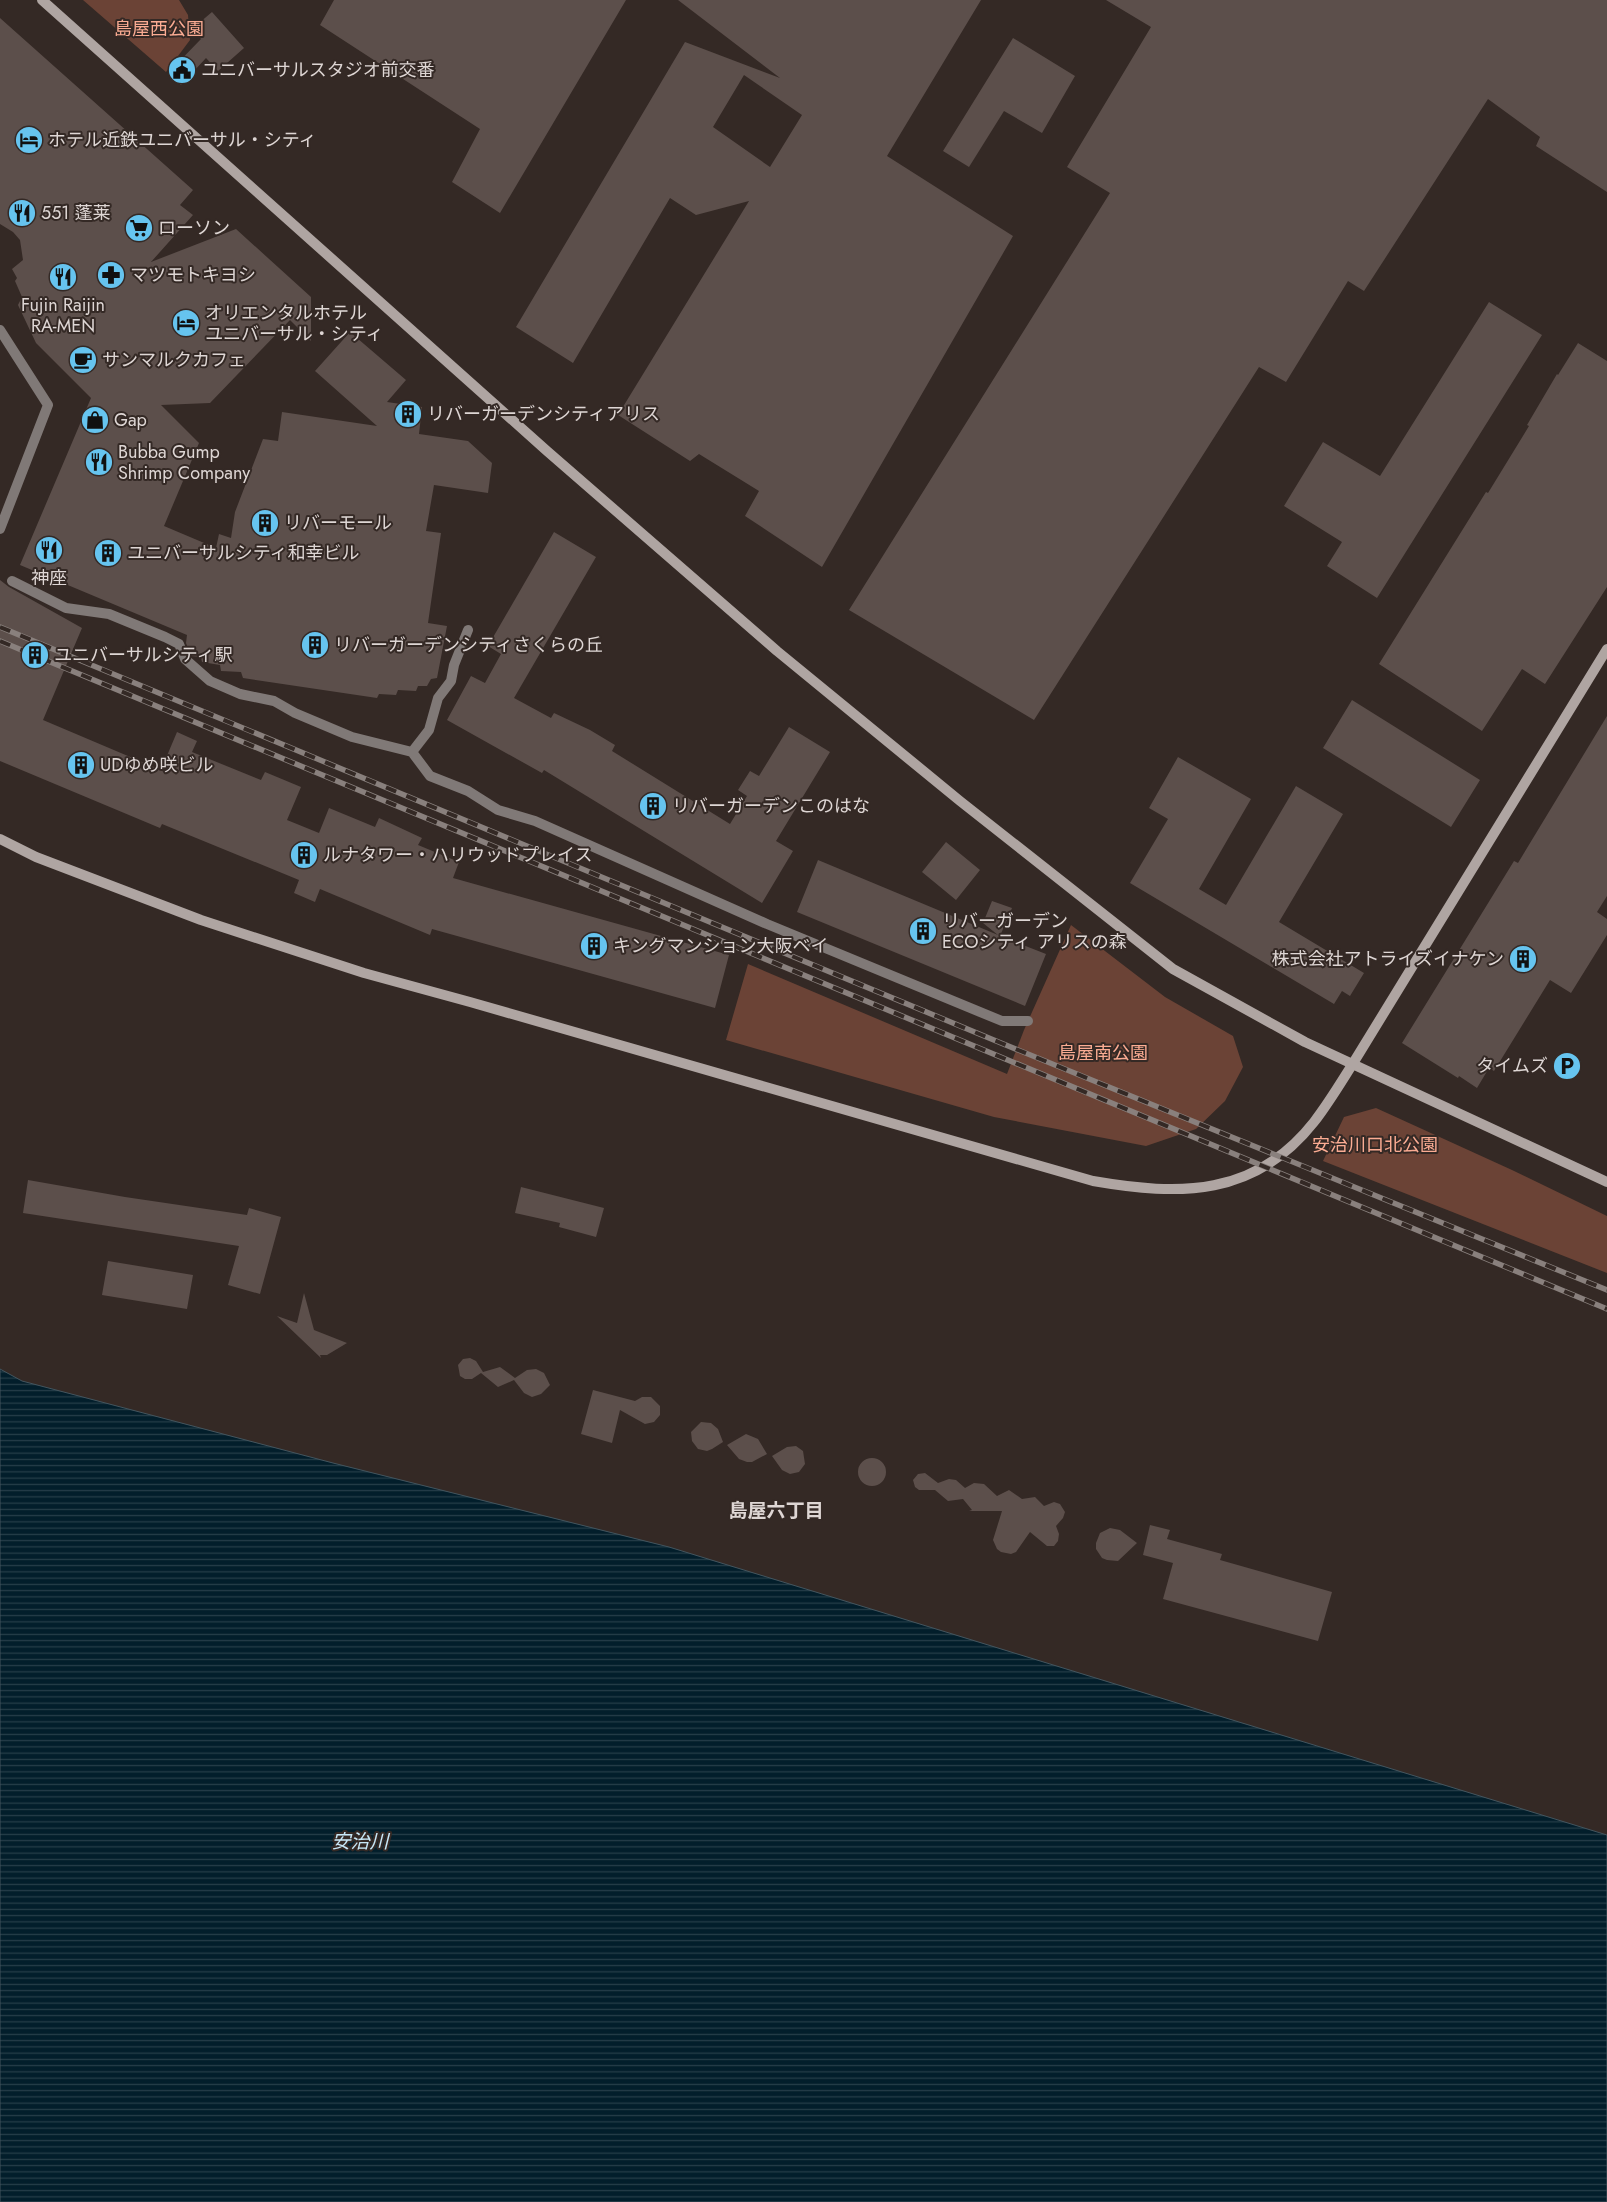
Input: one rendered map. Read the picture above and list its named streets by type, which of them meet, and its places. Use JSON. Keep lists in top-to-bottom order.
{
  "districts": ["島屋六丁目"],
  "water": ["安治川"],
  "parks": ["島屋西公園", "島屋南公園", "安治川口北公園"],
  "places": {
    "public building": ["ユニバーサルスタジオ前交番"],
    "hotel": ["ホテル近鉄ユニバーサル・シティ", "オリエンタルホテル ユニバーサル・シティ"],
    "restaurant": [
      "551 蓬莱",
      "Fujin Raijin RA-MEN",
      "Bubba Gump Shrimp Company",
      "神座"
    ],
    "supermarket": ["ローソン"],
    "pharmacy": ["マツモトキヨシ"],
    "cafe": ["サンマルクカフェ"],
    "building": [
      "リバーガーデンシティアリス",
      "リバーモール",
      "ユニバーサルシティ和幸ビル",
      "リバーガーデンシティさくらの丘",
      "ユニバーサルシティ駅",
      "UDゆめ咲ビル",
      "リバーガーデンこのはな",
      "ルナタワー・ハリウッドプレイス",
      "リバーガーデン ECOシティ アリスの森",
      "キングマンション大阪ベイ",
      "株式会社アトライズイナケン"
    ],
    "shop": ["Gap"],
    "parking": ["タイムズ"]
  }
}
